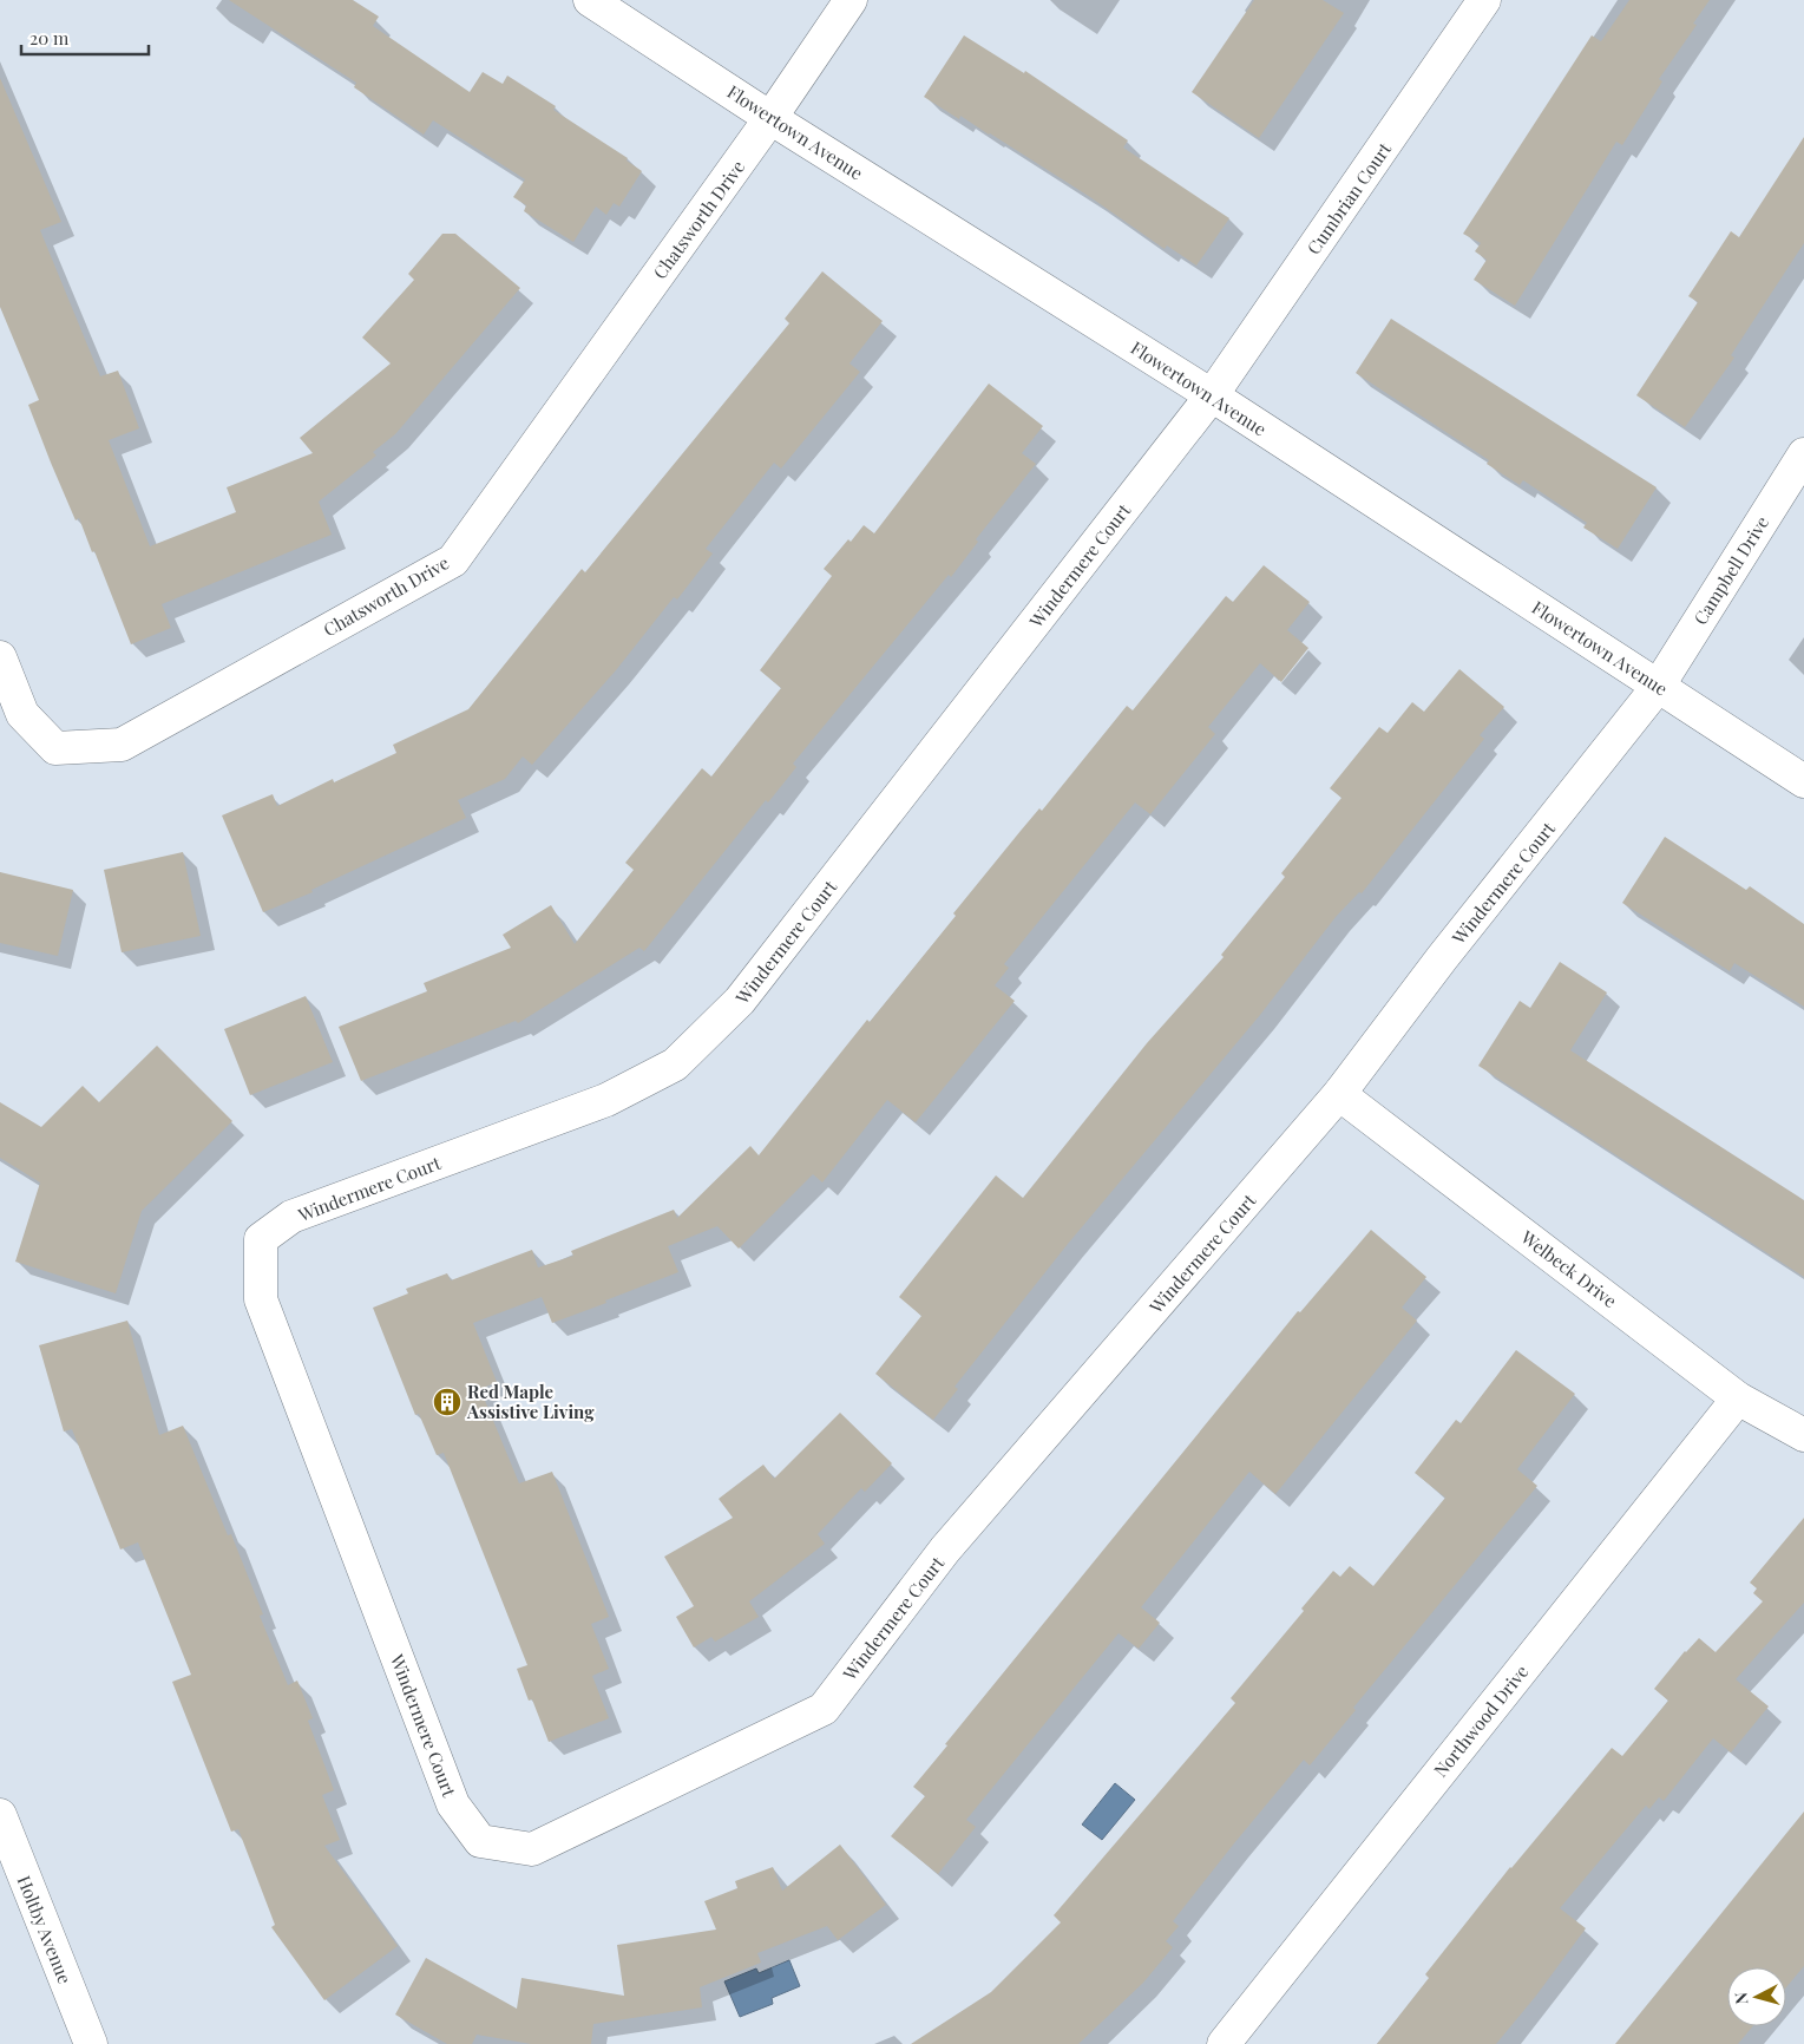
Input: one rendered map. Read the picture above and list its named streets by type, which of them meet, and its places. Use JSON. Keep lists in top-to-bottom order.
{
  "streets": {
    "street": [
      "Flowertown Avenue",
      "Cumbrian Court",
      "Chatsworth Drive",
      "Windermere Court",
      "Campbell Drive",
      "Welbeck Drive",
      "Northwood Drive",
      "Holtby Avenue"
    ]
  },
  "crossings": [
    ["Flowertown Avenue", "Cumbrian Court"],
    ["Flowertown Avenue", "Chatsworth Drive"],
    ["Flowertown Avenue", "Windermere Court"],
    ["Flowertown Avenue", "Campbell Drive"],
    ["Cumbrian Court", "Windermere Court"],
    ["Windermere Court", "Campbell Drive"],
    ["Windermere Court", "Welbeck Drive"],
    ["Welbeck Drive", "Northwood Drive"]
  ],
  "places": {
    "building": ["Red Maple Assistive Living"]
  },
  "scale_bar": "20 m",
  "north": "left"
}
